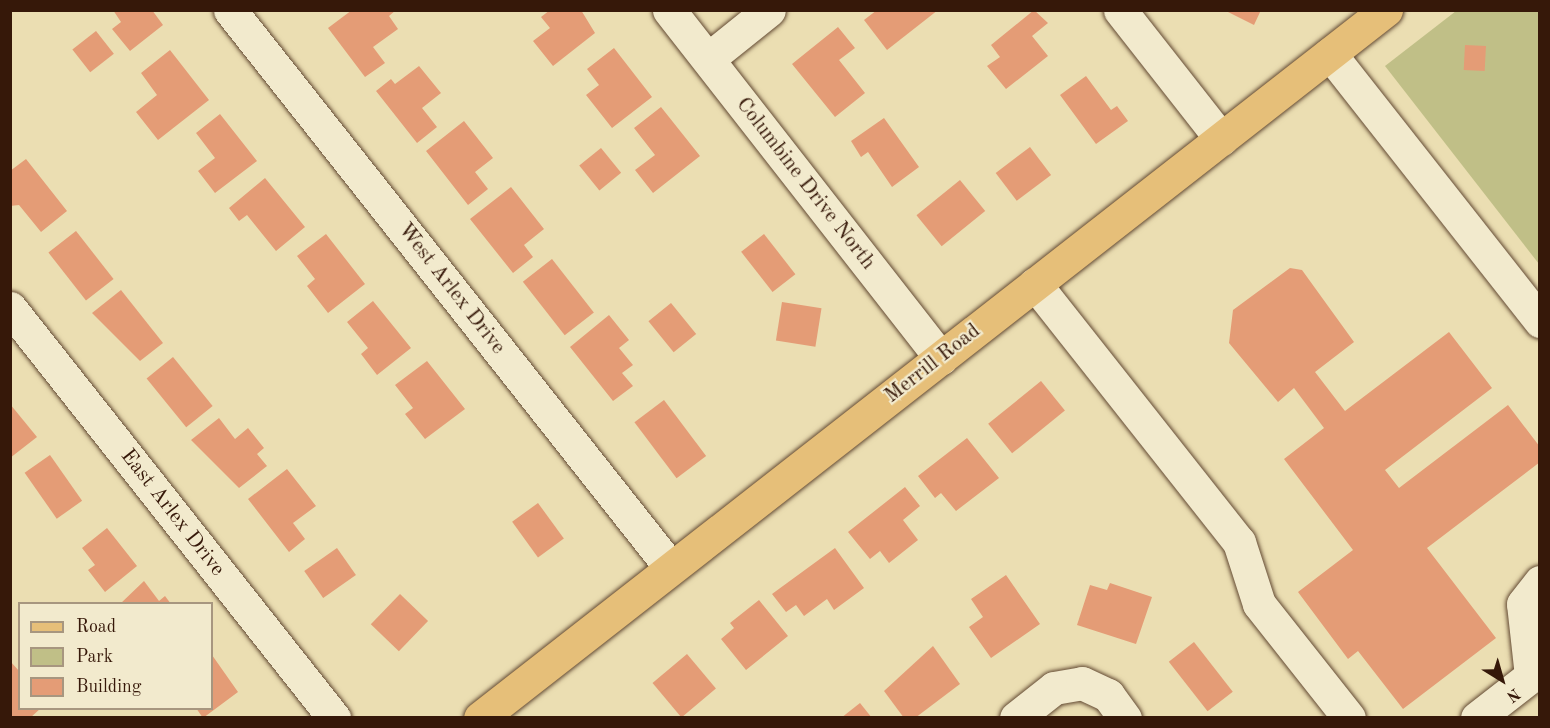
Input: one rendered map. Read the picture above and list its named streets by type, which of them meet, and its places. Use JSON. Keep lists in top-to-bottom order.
{
  "streets": {
    "main road": ["Merrill Road"],
    "street": ["Columbine Drive North", "West Arlex Drive", "East Arlex Drive"]
  },
  "crossings": [
    ["Columbine Drive North", "Merrill Road"],
    ["West Arlex Drive", "Merrill Road"]
  ],
  "legend": ["Road", "Park", "Building"],
  "north": "bottom right"
}
